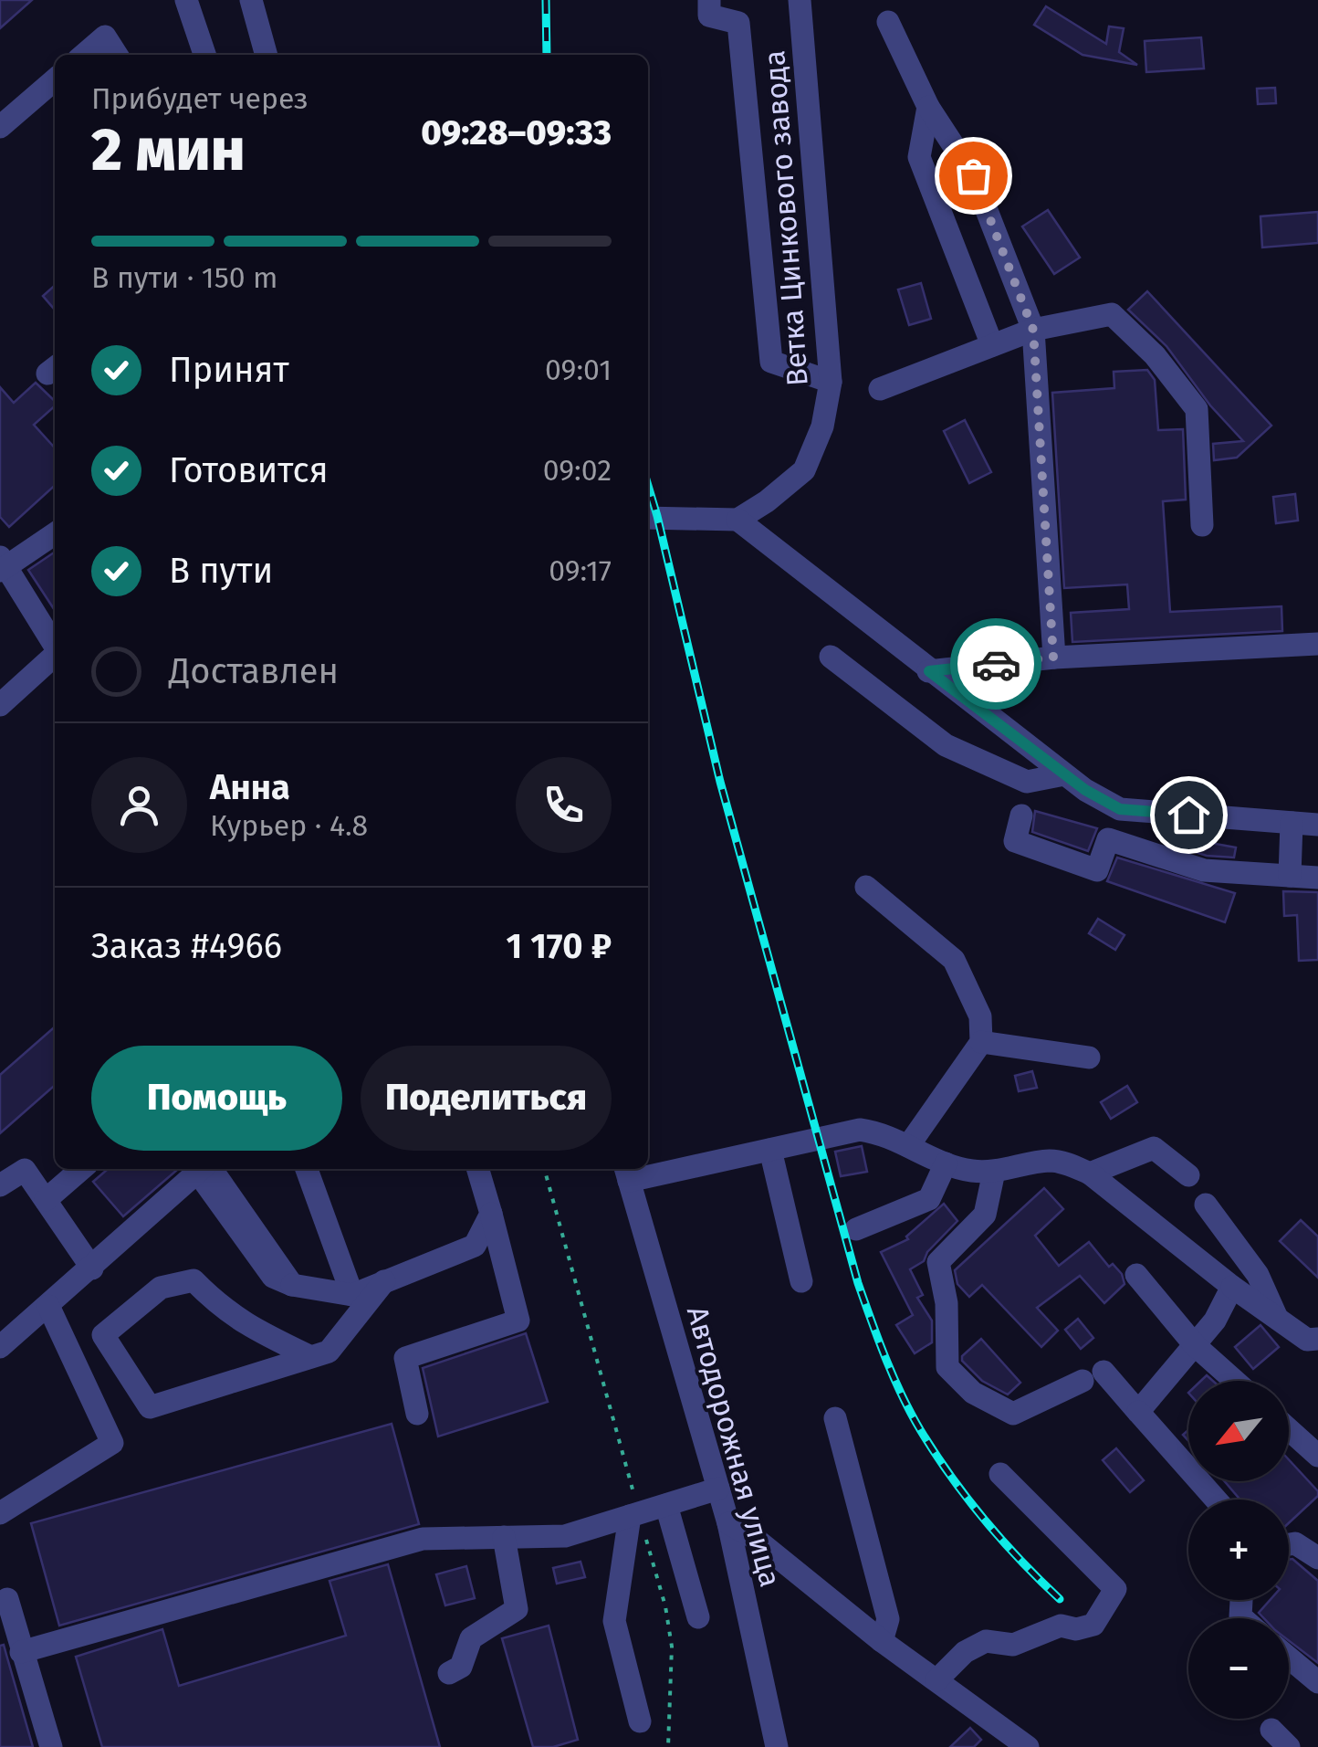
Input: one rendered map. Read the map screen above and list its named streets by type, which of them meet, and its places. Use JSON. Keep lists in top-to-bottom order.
{
  "streets": {
    "street": ["Ветка Цинкового завода", "Автодорожная улица"]
  },
  "north": "bottom left",
  "page": {
    "heading": ["2 мин", "Прибудет через", "09:28–09:33"],
    "panel": [
      "Анна",
      "Курьер · 4.8",
      "Заказ #4966",
      "1 170 ₽"
    ],
    "bar": "В пути · 150 m",
    "list": [
      ["Принят", "09:01"],
      ["Готовится", "09:02"],
      ["В пути", "09:17"],
      "Доставлен"
    ],
    "buttons": ["Помощь", "Поделиться"],
    "map_buttons": ["+", "−"]
  }
}
